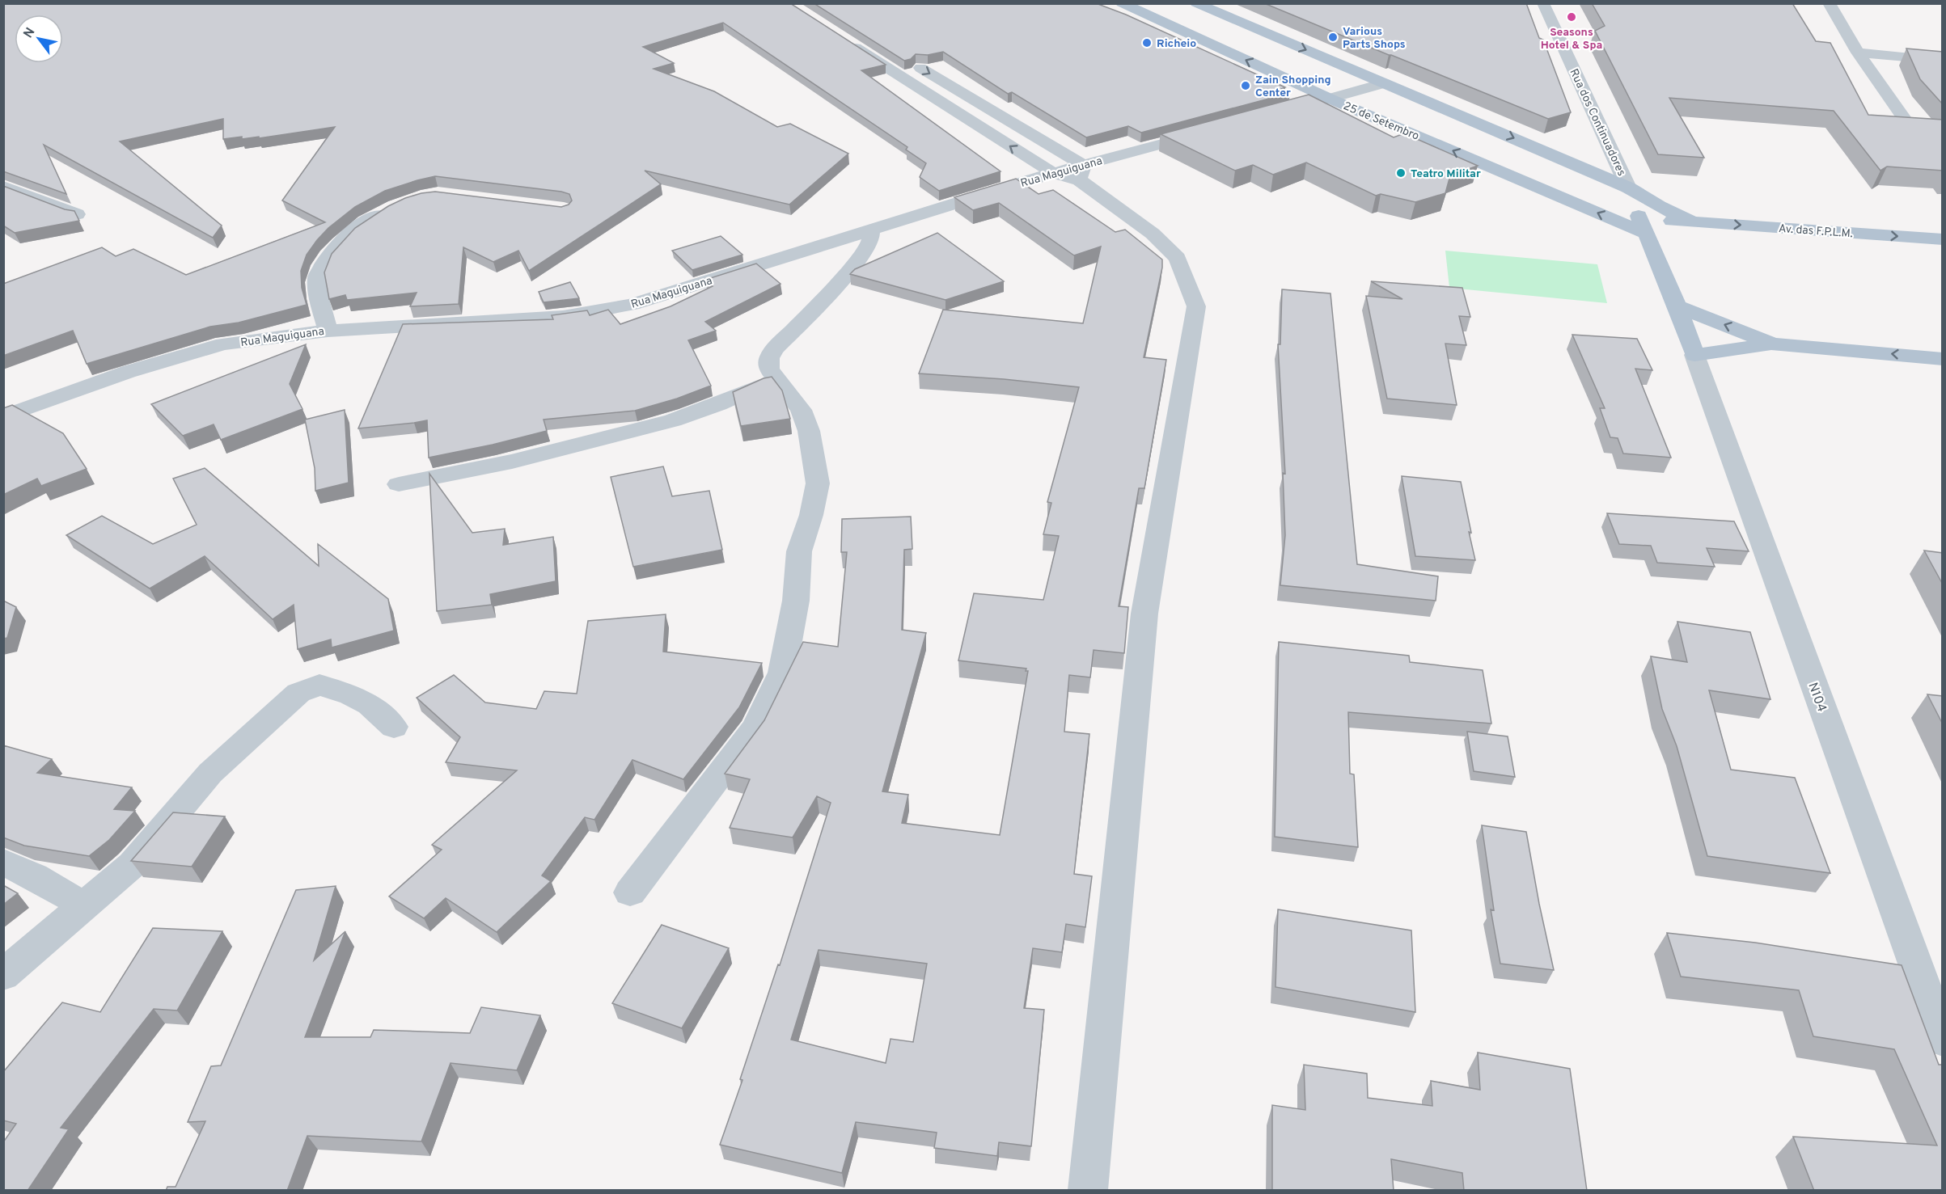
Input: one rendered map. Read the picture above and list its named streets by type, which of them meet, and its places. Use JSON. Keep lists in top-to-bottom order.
{
  "streets": {
    "main road": ["25 de Setembro", "Av. das F.P.L.M.", "N104"],
    "street": ["Rua dos Continuadores", "Rua Maguiguana"]
  },
  "crossings": [
    ["25 de Setembro", "N104"],
    ["Rua dos Continuadores", "N104"]
  ],
  "places": [
    "Seasons Hotel & Spa",
    "Various Parts Shops",
    "Richeio",
    "Zain Shopping Center",
    "Teatro Militar"
  ],
  "north": "top left"
}
